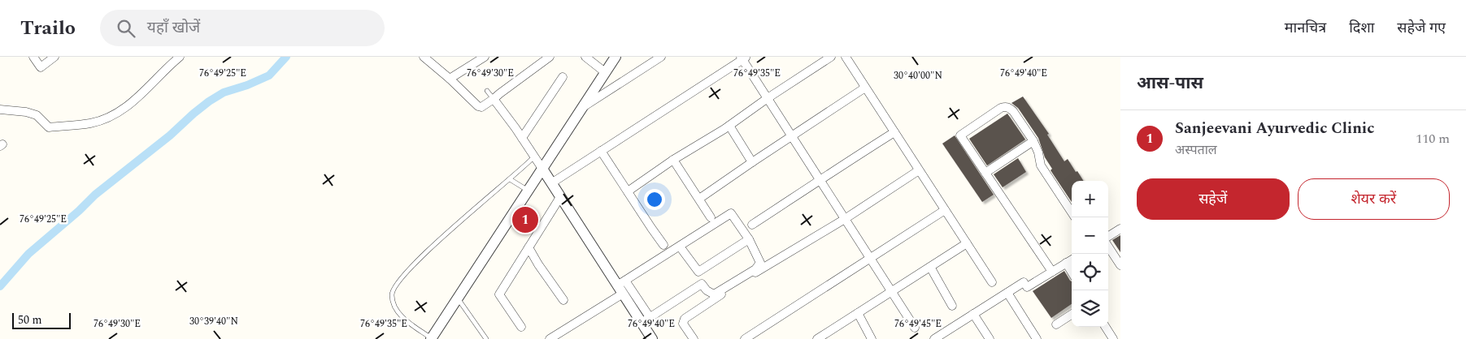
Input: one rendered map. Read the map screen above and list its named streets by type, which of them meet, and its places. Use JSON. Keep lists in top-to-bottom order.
{
  "scale_bar": "50 m",
  "page": {
    "header": "Trailo",
    "search": "यहाँ खोजें",
    "nav": ["मानचित्र", "दिशा", "सहेजे गए"],
    "heading": "आस-पास",
    "list": [
      {
        "mark": "1",
        "name": "Sanjeevani Ayurvedic Clinic",
        "note": "अस्पताल",
        "value": "110 m"
      }
    ],
    "buttons": ["सहेजें", "शेयर करें"],
    "map_buttons": ["+", "−"],
    "pins": "1",
    "scale": "50 m"
  },
  "coordinates": [
    "76°49'25\"E",
    "76°49'35\"E",
    "76°49'30\"E",
    "76°49'40\"E",
    "30°40'00\"N",
    "30°39'40\"N",
    "76°49'45\"E"
  ]
}
